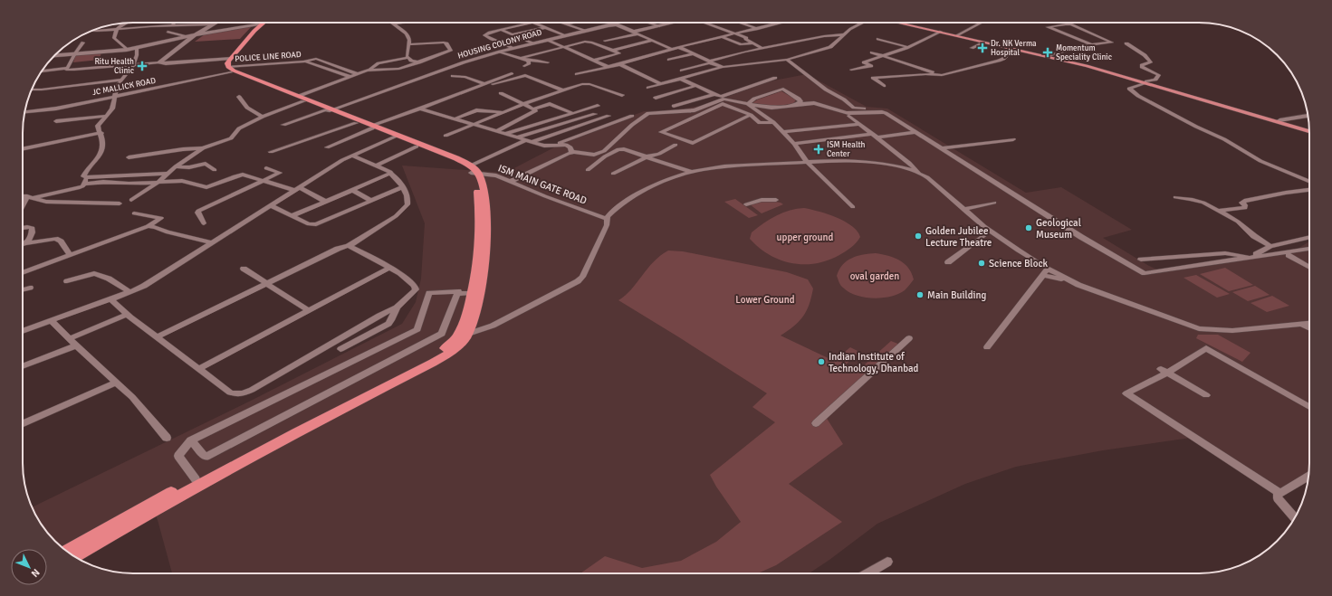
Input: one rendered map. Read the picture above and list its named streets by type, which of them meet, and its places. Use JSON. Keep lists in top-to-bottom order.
{
  "streets": {
    "street": [
      "HOUSING COLONY ROAD",
      "POLICE LINE ROAD",
      "JC MALLICK ROAD",
      "ISM MAIN GATE ROAD"
    ]
  },
  "crossings": [
    ["POLICE LINE ROAD", "JC MALLICK ROAD"]
  ],
  "parks": ["upper ground", "oval garden", "Lower Ground"],
  "places": {
    "health": [
      "Dr. NK Verma Hospital",
      "Momentum Speciality Clinic",
      "Ritu Health Clinic",
      "ISM Health Center"
    ],
    "other": [
      "Geological Museum",
      "Golden Jubilee Lecture Theatre",
      "Science Block",
      "Main Building",
      "Indian Institute of Technology, Dhanbad"
    ]
  },
  "north": "bottom right"
}
